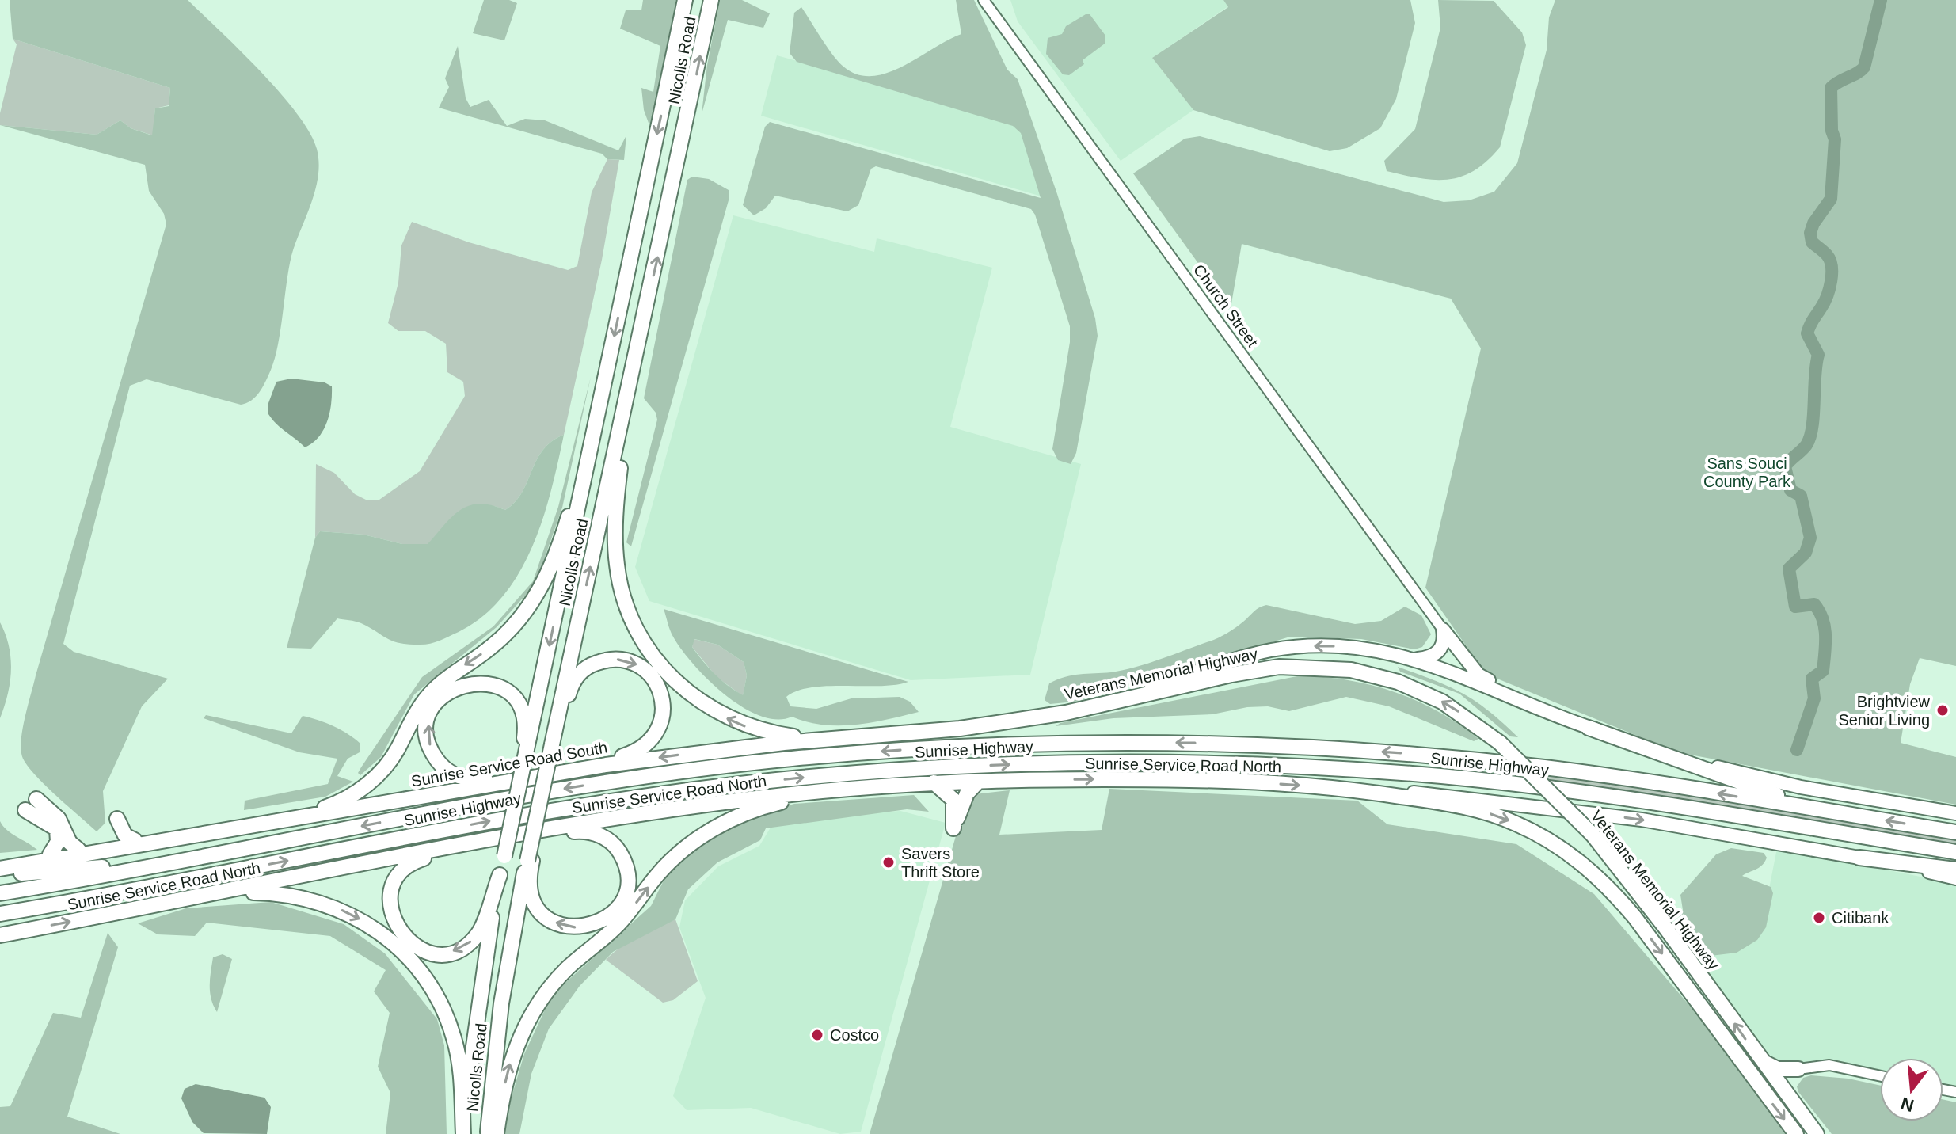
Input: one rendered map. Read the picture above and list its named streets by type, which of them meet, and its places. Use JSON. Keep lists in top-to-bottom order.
{
  "streets": {
    "highway": [
      "Nicolls Road",
      "Veterans Memorial Highway",
      "Sunrise Highway",
      "Sunrise Service Road South",
      "Sunrise Service Road North"
    ],
    "street": ["Church Street"]
  },
  "crossings": [
    ["Nicolls Road", "Sunrise Service Road South"],
    ["Nicolls Road", "Sunrise Service Road North"],
    ["Veterans Memorial Highway", "Sunrise Highway"],
    ["Veterans Memorial Highway", "Sunrise Service Road South"],
    ["Veterans Memorial Highway", "Sunrise Service Road North"],
    ["Sunrise Highway", "Sunrise Service Road South"]
  ],
  "parks": ["Sans Souci County Park"],
  "places": [
    "Brightview Senior Living",
    "Savers Thrift Store",
    "Citibank",
    "Costco"
  ],
  "north": "bottom"
}
